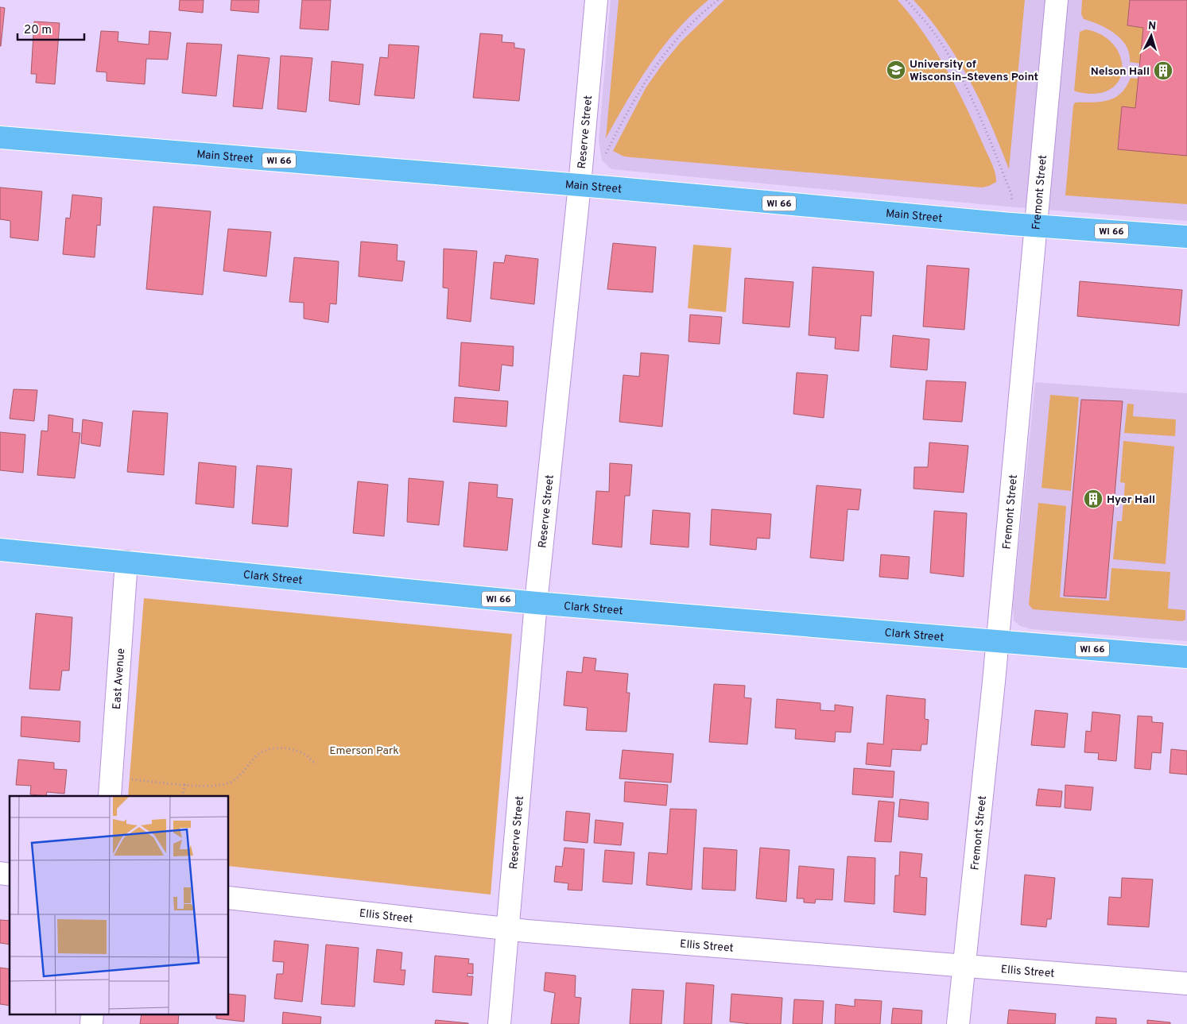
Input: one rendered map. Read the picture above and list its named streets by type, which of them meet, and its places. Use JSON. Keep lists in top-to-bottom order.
{
  "streets": {
    "main road": ["Main Street", "WI 66", "Clark Street"],
    "street": [
      "Reserve Street",
      "Fremont Street",
      "East Avenue",
      "Ellis Street"
    ]
  },
  "crossings": [
    ["Reserve Street", "Main Street"],
    ["Reserve Street", "Clark Street"],
    ["Reserve Street", "Ellis Street"],
    ["Main Street", "Fremont Street"],
    ["Fremont Street", "Clark Street"],
    ["Fremont Street", "Ellis Street"],
    ["Clark Street", "East Avenue"]
  ],
  "parks": ["Emerson Park"],
  "places": {
    "school or university": ["University of Wisconsin–Stevens Point"],
    "building": ["Nelson Hall", "Hyer Hall"]
  },
  "scale_bar": "20 m",
  "north": "top"
}
